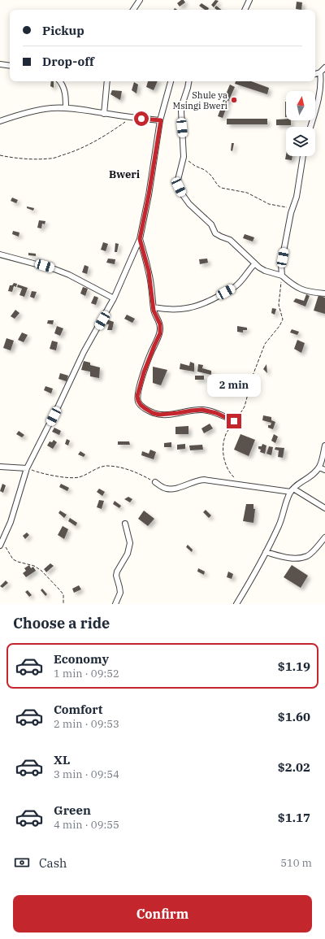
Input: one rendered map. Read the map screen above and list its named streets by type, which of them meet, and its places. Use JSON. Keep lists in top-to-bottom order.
{
  "districts": ["Bweri"],
  "places": ["Shule ya Msingi Bweri"],
  "north": "top",
  "page": {
    "banner": ["Pickup", "Drop-off"],
    "bubble": "2 min",
    "heading": "Choose a ride",
    "list": [
      {
        "name": "Economy",
        "note": "1 min · 09:52",
        "value": "$1.19"
      },
      {
        "name": "Comfort",
        "note": "2 min · 09:53",
        "value": "$1.60"
      },
      {
        "name": "XL",
        "note": "3 min · 09:54",
        "value": "$2.02"
      },
      {
        "name": "Green",
        "note": "4 min · 09:55",
        "value": "$1.17"
      }
    ],
    "pay": ["Cash", "510 m"],
    "buttons": "Confirm"
  }
}
